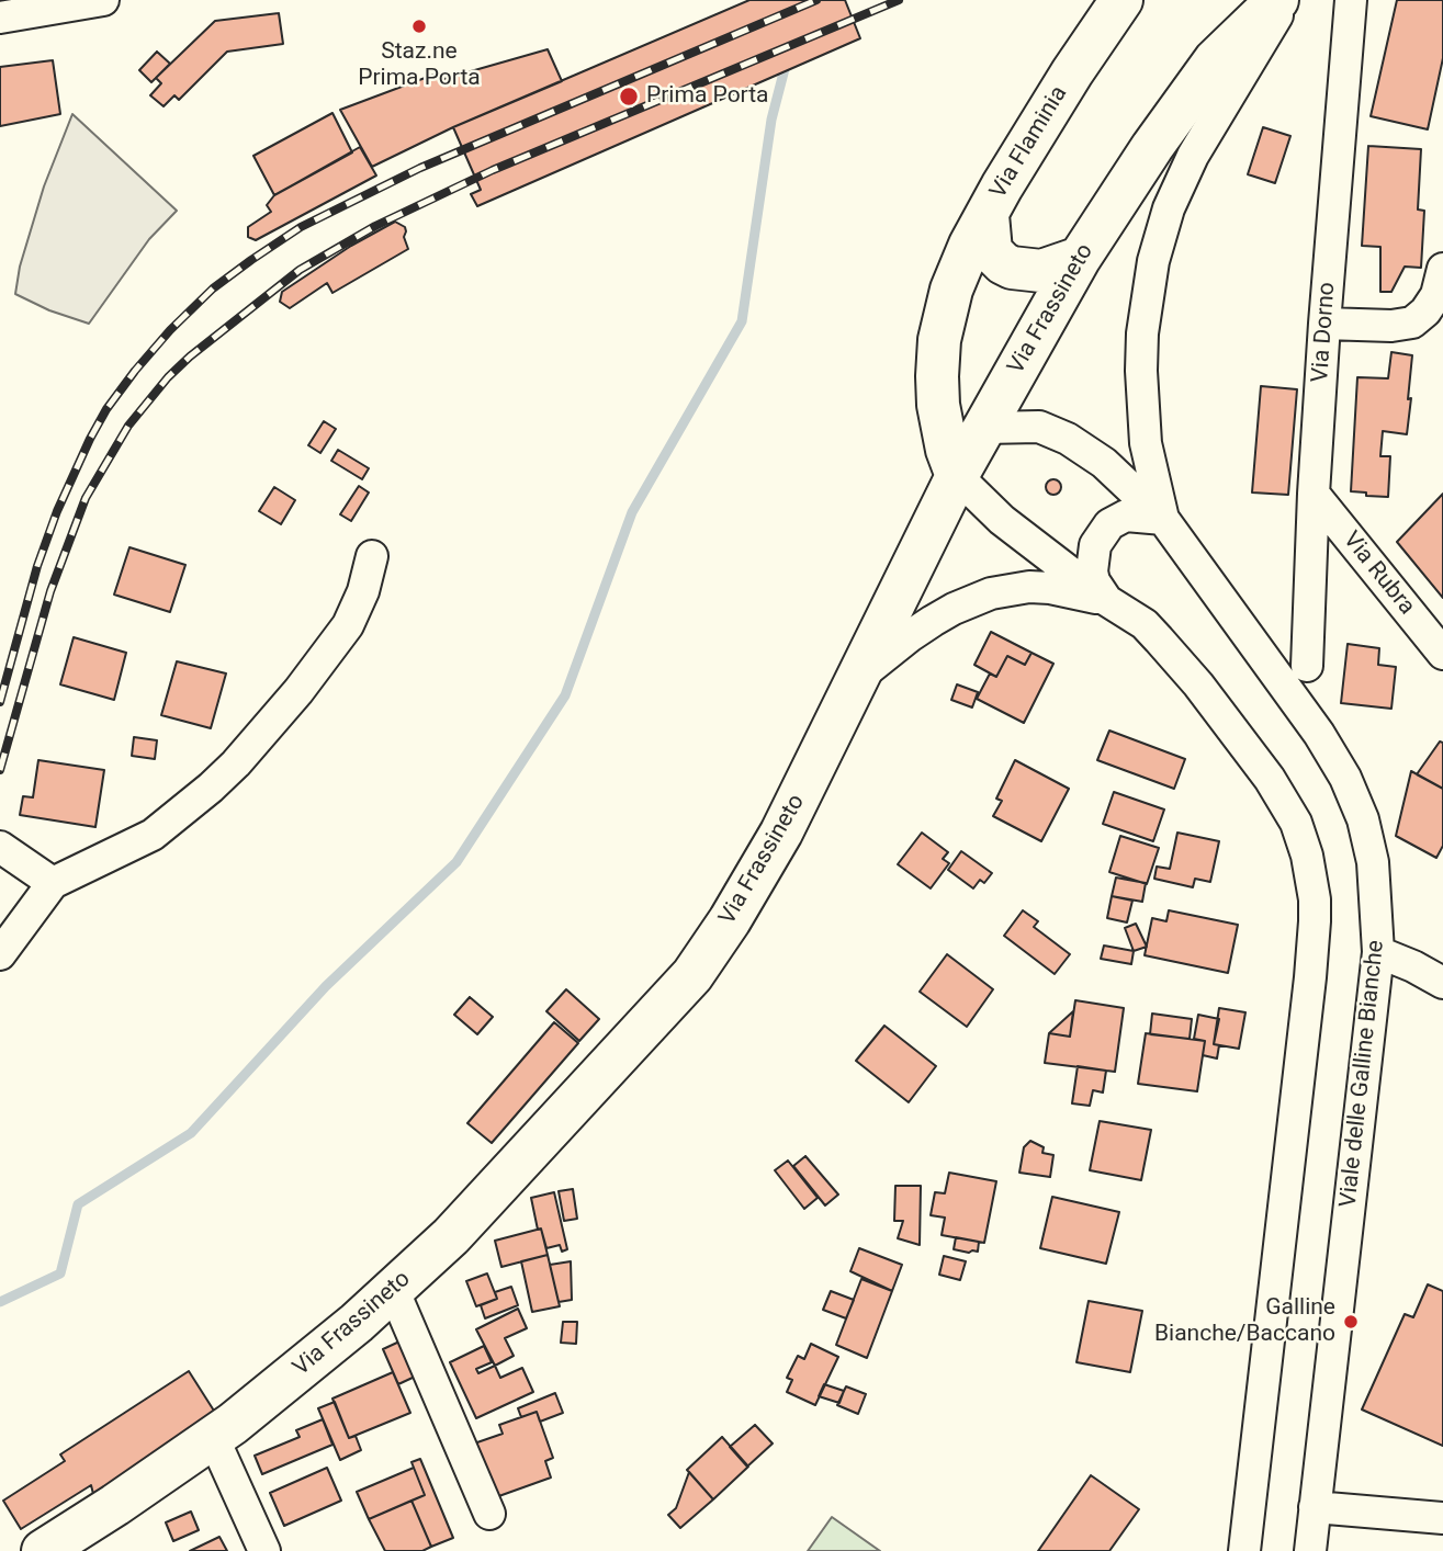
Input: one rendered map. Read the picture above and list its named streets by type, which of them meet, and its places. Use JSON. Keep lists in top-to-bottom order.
{
  "streets": {
    "street": [
      "Via Flaminia",
      "Via Frassineto",
      "Via Dorno",
      "Via Rubra",
      "Viale delle Galline Bianche"
    ]
  },
  "crossings": [
    ["Via Flaminia", "Via Frassineto"],
    ["Via Frassineto", "Viale delle Galline Bianche"],
    ["Via Dorno", "Via Rubra"]
  ],
  "places": ["Staz.ne Prima Porta", "Prima Porta", "Galline Bianche/Baccano"]
}
